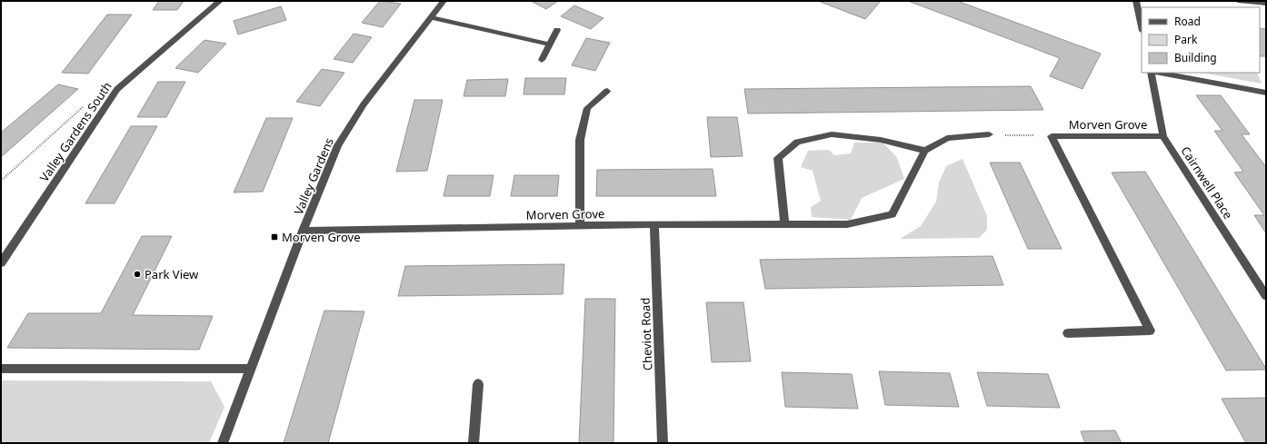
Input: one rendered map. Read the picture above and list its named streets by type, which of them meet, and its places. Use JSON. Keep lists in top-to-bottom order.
{
  "streets": {
    "street": [
      "Morven Grove",
      "Valley Gardens South",
      "Valley Gardens",
      "Cairnwell Place",
      "Cheviot Road"
    ]
  },
  "crossings": [
    ["Morven Grove", "Valley Gardens"],
    ["Morven Grove", "Cairnwell Place"],
    ["Morven Grove", "Cheviot Road"]
  ],
  "places": {
    "transit": ["Morven Grove"],
    "other": ["Park View"]
  },
  "legend": ["Road", "Park", "Building"]
}
